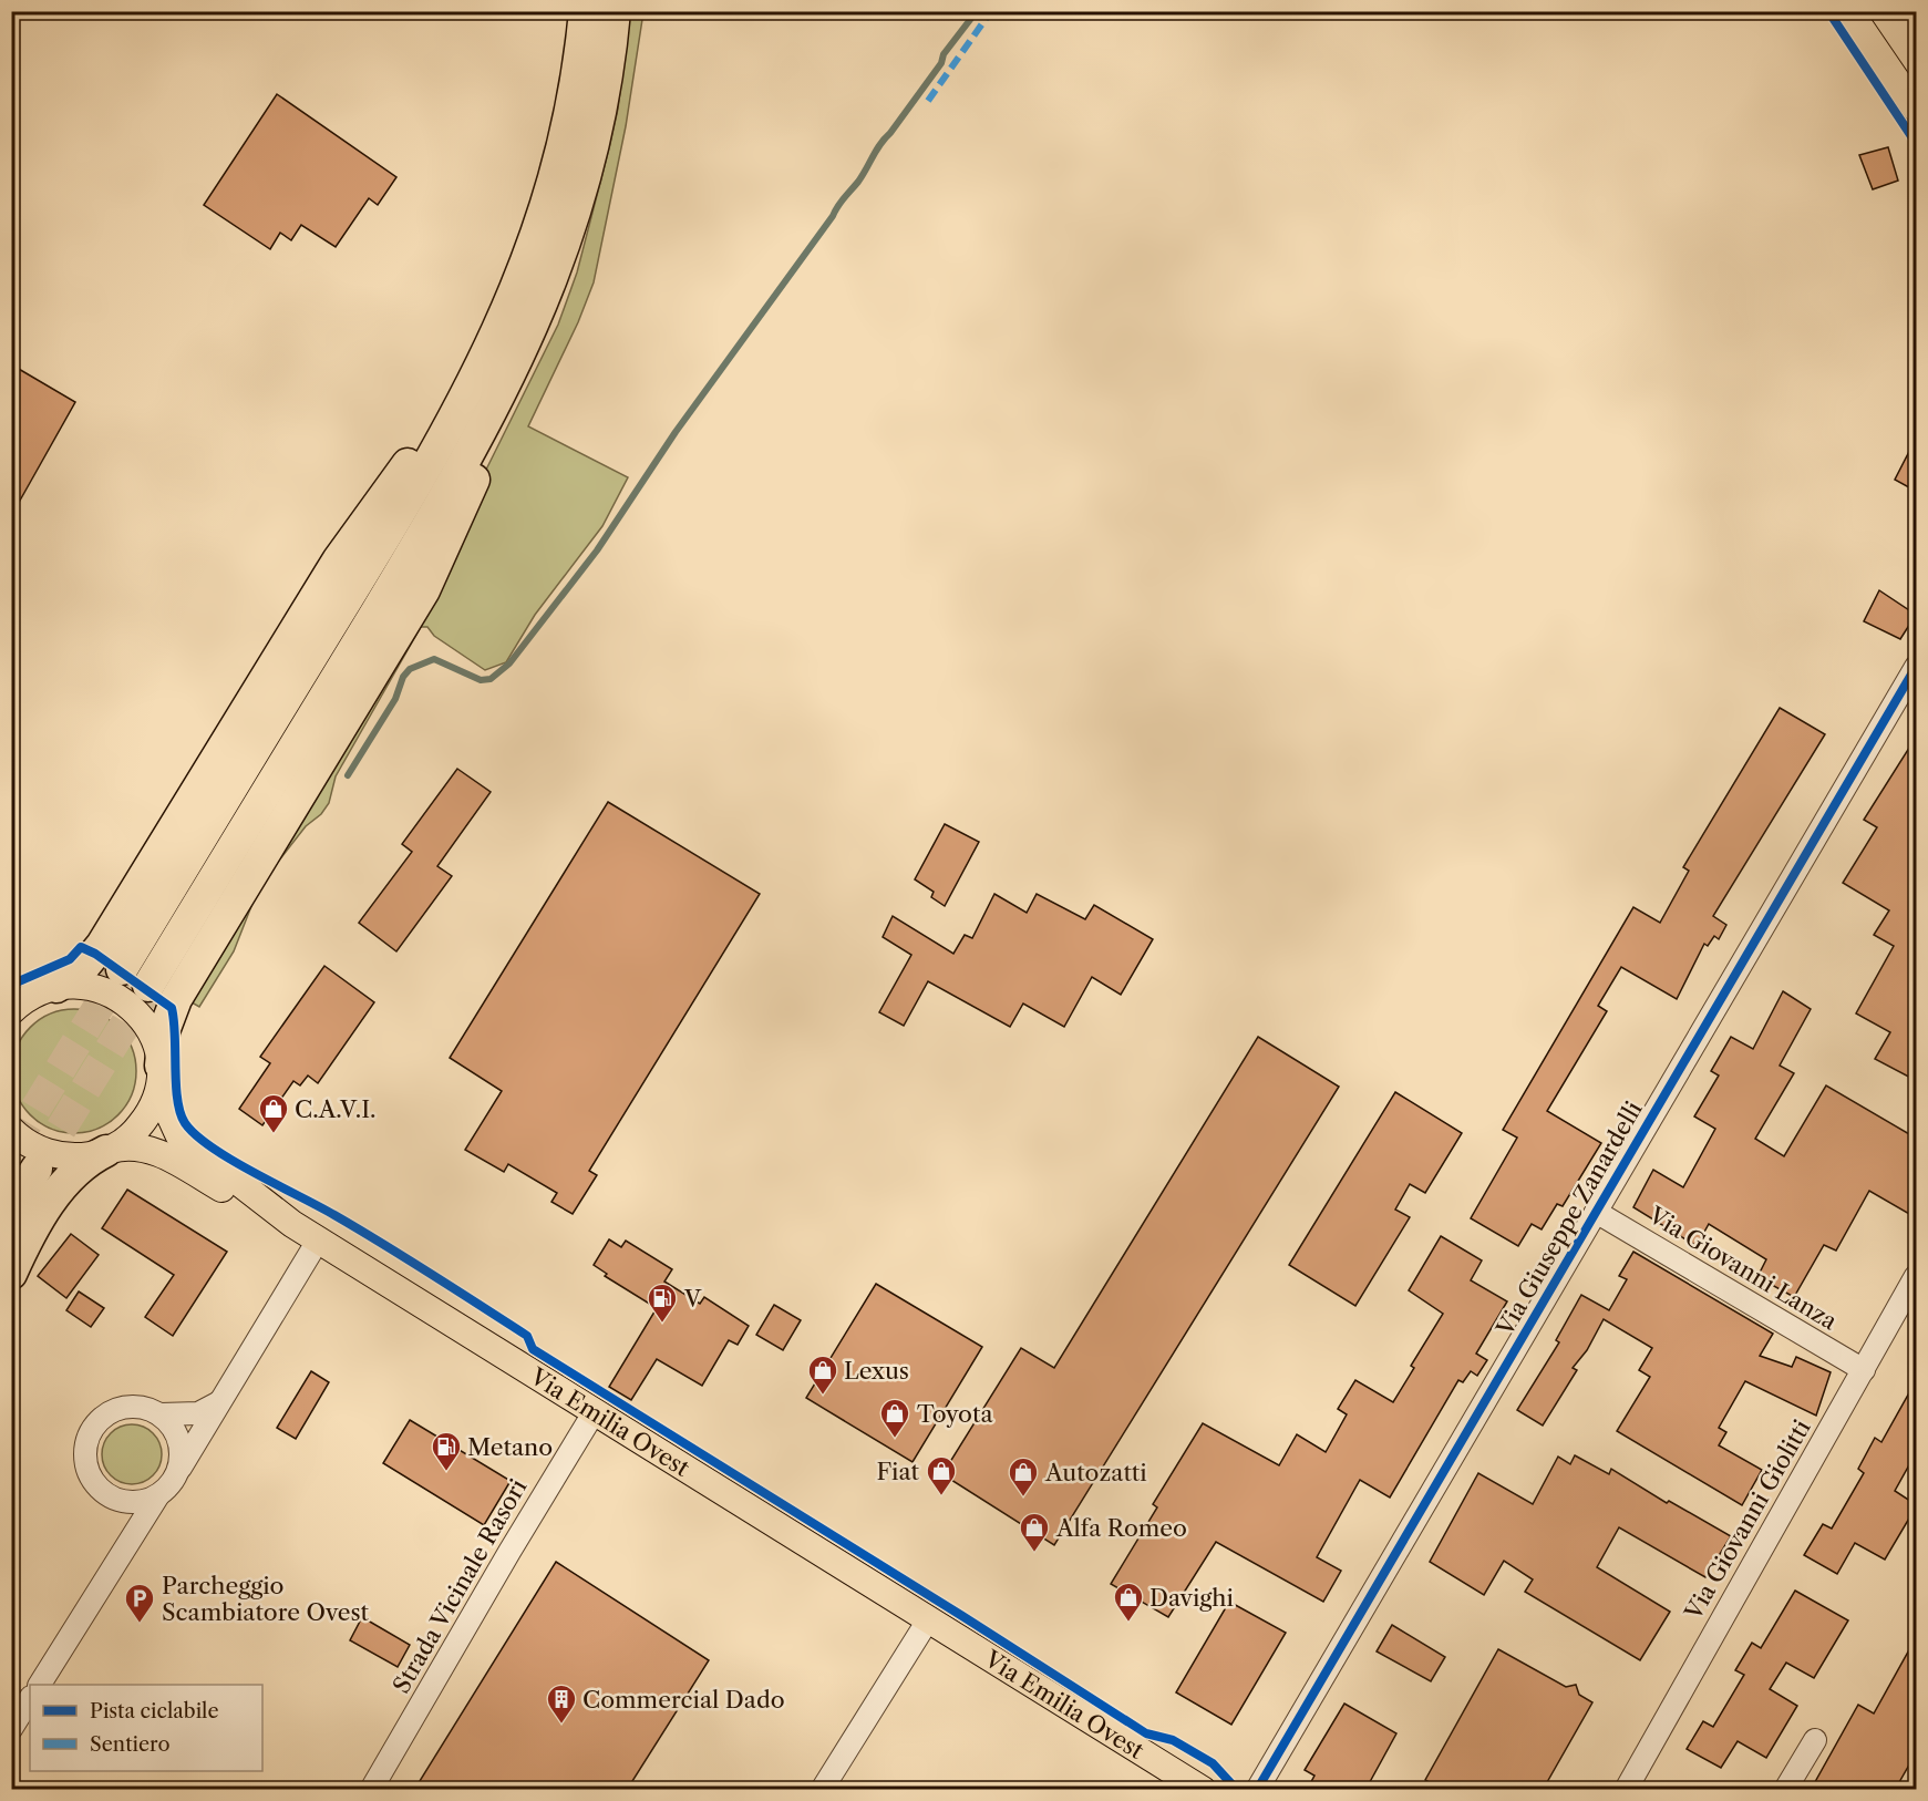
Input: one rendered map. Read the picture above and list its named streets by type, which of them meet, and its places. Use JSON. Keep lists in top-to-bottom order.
{
  "streets": {
    "main road": ["Via Emilia Ovest"],
    "street": [
      "Via Giuseppe Zanardelli",
      "Via Giovanni Lanza",
      "Via Giovanni Giolitti",
      "Strada Vicinale Rasori"
    ]
  },
  "crossings": [
    ["Via Giuseppe Zanardelli", "Via Giovanni Lanza"],
    ["Via Giovanni Lanza", "Via Giovanni Giolitti"],
    ["Via Emilia Ovest", "Strada Vicinale Rasori"]
  ],
  "places": {
    "shop": [
      "C.A.V.I.",
      "Lexus",
      "Toyota",
      "Fiat",
      "Autozatti",
      "Alfa Romeo",
      "Davighi"
    ],
    "fuel station": ["V", "Metano"],
    "parking": ["Parcheggio Scambiatore Ovest"],
    "building": ["Commercial Dado"]
  },
  "legend": ["Pista ciclabile", "Sentiero"]
}
